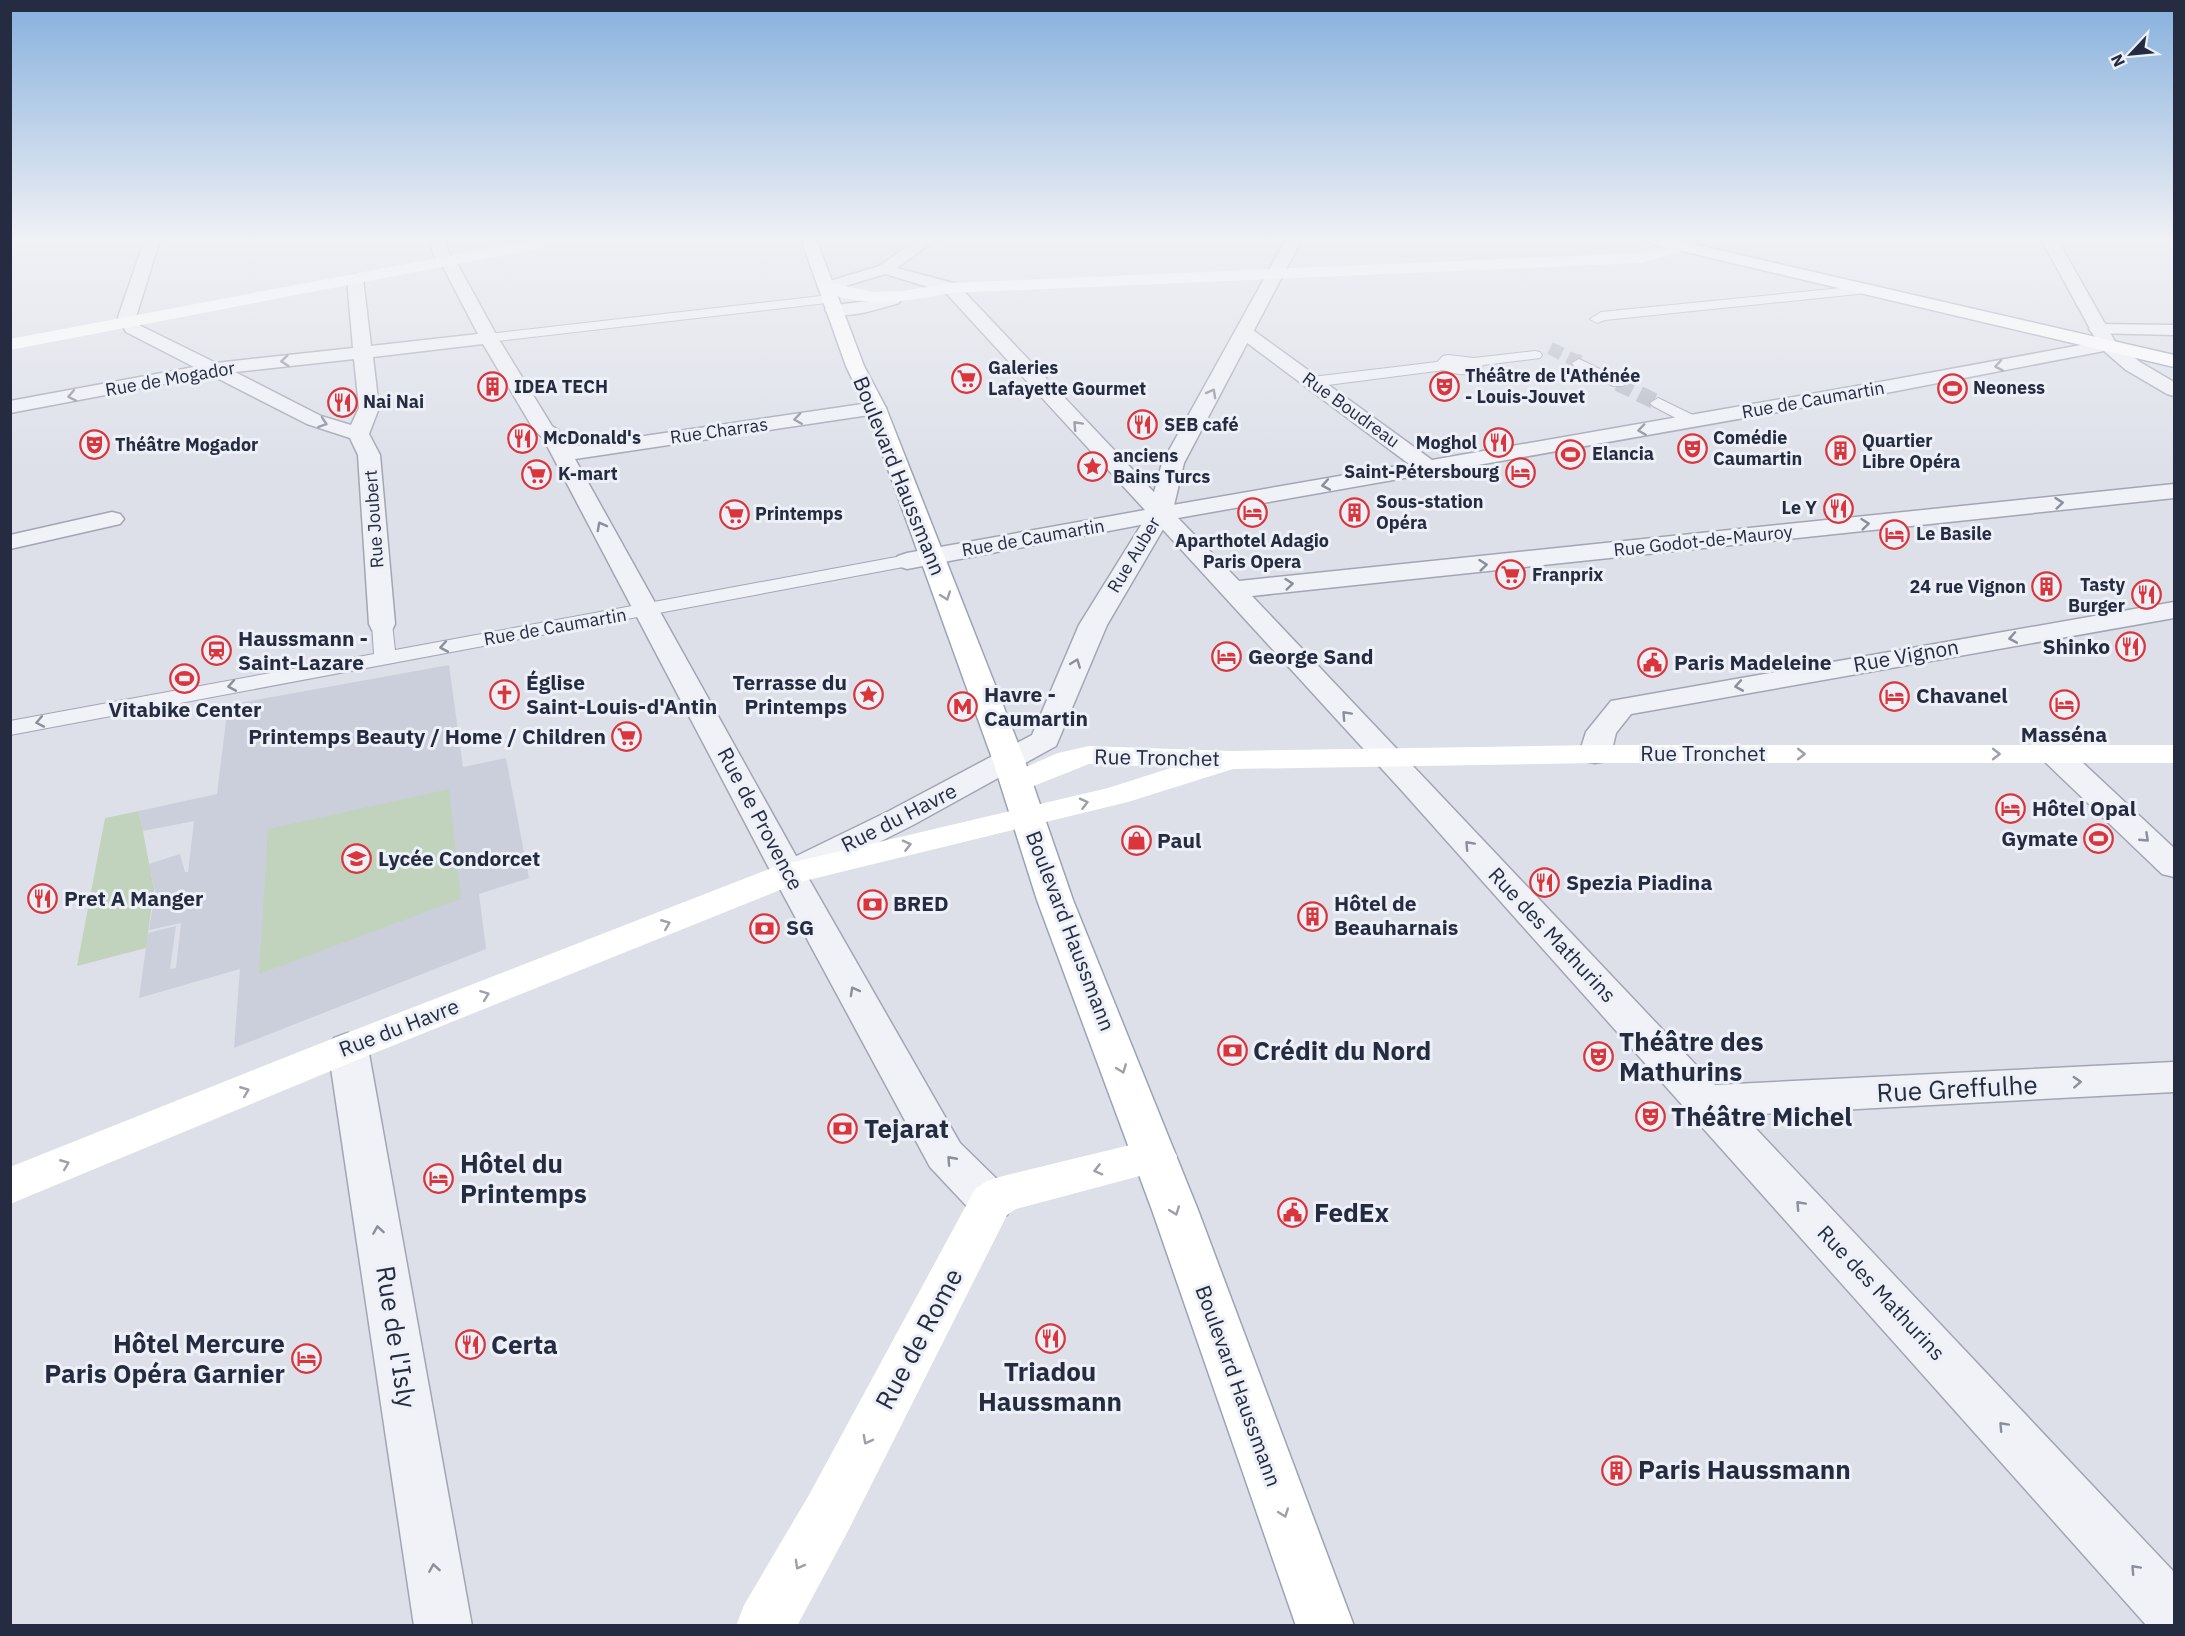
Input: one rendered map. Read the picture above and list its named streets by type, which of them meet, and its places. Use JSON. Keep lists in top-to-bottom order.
{
  "streets": {
    "main road": [
      "Boulevard Haussmann",
      "Rue Tronchet",
      "Rue du Havre",
      "Rue de Rome"
    ],
    "street": [
      "Rue de Mogador",
      "Rue de Caumartin",
      "Rue Boudreau",
      "Rue Charras",
      "Rue Joubert",
      "Rue Godot-de-Mauroy",
      "Rue Auber",
      "Rue Vignon",
      "Rue de Provence",
      "Rue des Mathurins",
      "Rue Greffulhe",
      "Rue de l'Isly"
    ]
  },
  "crossings": [
    ["Rue de Mogador", "Rue de Provence"],
    ["Rue de Caumartin", "Rue Boudreau"],
    ["Rue de Caumartin", "Boulevard Haussmann"],
    ["Rue de Caumartin", "Rue Joubert"],
    ["Rue de Caumartin", "Rue Auber"],
    ["Rue de Caumartin", "Rue de Provence"],
    ["Rue de Caumartin", "Rue des Mathurins"],
    ["Rue Boudreau", "Rue Auber"],
    ["Rue Charras", "Boulevard Haussmann"],
    ["Rue Charras", "Rue de Provence"],
    ["Boulevard Haussmann", "Rue Auber"],
    ["Boulevard Haussmann", "Rue Tronchet"],
    ["Boulevard Haussmann", "Rue du Havre"],
    ["Rue Godot-de-Mauroy", "Rue des Mathurins"],
    ["Rue Auber", "Rue Tronchet"],
    ["Rue Auber", "Rue du Havre"],
    ["Rue Auber", "Rue des Mathurins"],
    ["Rue Vignon", "Rue Tronchet"],
    ["Rue Tronchet", "Rue du Havre"],
    ["Rue Tronchet", "Rue des Mathurins"],
    ["Rue du Havre", "Rue de Provence"],
    ["Rue du Havre", "Rue de l'Isly"],
    ["Rue de Provence", "Rue de Rome"],
    ["Rue des Mathurins", "Rue Greffulhe"]
  ],
  "one_way": [
    "Rue de Mogador",
    "Rue de Caumartin",
    "Rue Charras",
    "Boulevard Haussmann",
    "Rue Auber",
    "Rue Vignon",
    "Rue du Havre",
    "Rue de Provence",
    "Rue des Mathurins",
    "Rue Greffulhe",
    "Rue de l'Isly",
    "Rue de Rome"
  ],
  "places": {
    "supermarket": [
      "Galeries Lafayette Gourmet",
      "K-mart",
      "Printemps",
      "Franprix",
      "Printemps Beauty / Home / Children"
    ],
    "theatre": [
      "Théâtre de l'Athénée - Louis-Jouvet",
      "Théâtre Mogador",
      "Comédie Caumartin",
      "Théâtre des Mathurins",
      "Théâtre Michel"
    ],
    "building": [
      "IDEA TECH",
      "Quartier Libre Opéra",
      "Sous-station Opéra",
      "24 rue Vignon",
      "Hôtel de Beauharnais",
      "Paris Haussmann"
    ],
    "sports": [
      "Neoness",
      "Elancia",
      "Vitabike Center",
      "Gymate"
    ],
    "restaurant": [
      "Nai Nai",
      "SEB café",
      "McDonald's",
      "Moghol",
      "Le Y",
      "Tasty Burger",
      "Shinko",
      "Spezia Piadina",
      "Pret A Manger",
      "Triadou Haussmann",
      "Certa"
    ],
    "place": ["anciens Bains Turcs", "Terrasse du Printemps"],
    "hotel": [
      "Saint-Pétersbourg",
      "Aparthotel Adagio Paris Opera",
      "Le Basile",
      "George Sand",
      "Chavanel",
      "Masséna",
      "Hôtel Opal",
      "Hôtel du Printemps",
      "Hôtel Mercure Paris Opéra Garnier"
    ],
    "station": ["Haussmann - Saint-Lazare"],
    "public building": ["Paris Madeleine", "FedEx"],
    "church": ["Église Saint-Louis-d'Antin"],
    "metro station": ["Havre - Caumartin"],
    "shop": ["Paul"],
    "school or university": ["Lycée Condorcet"],
    "bank": [
      "BRED",
      "SG",
      "Crédit du Nord",
      "Tejarat"
    ]
  },
  "north": "bottom left"
}
